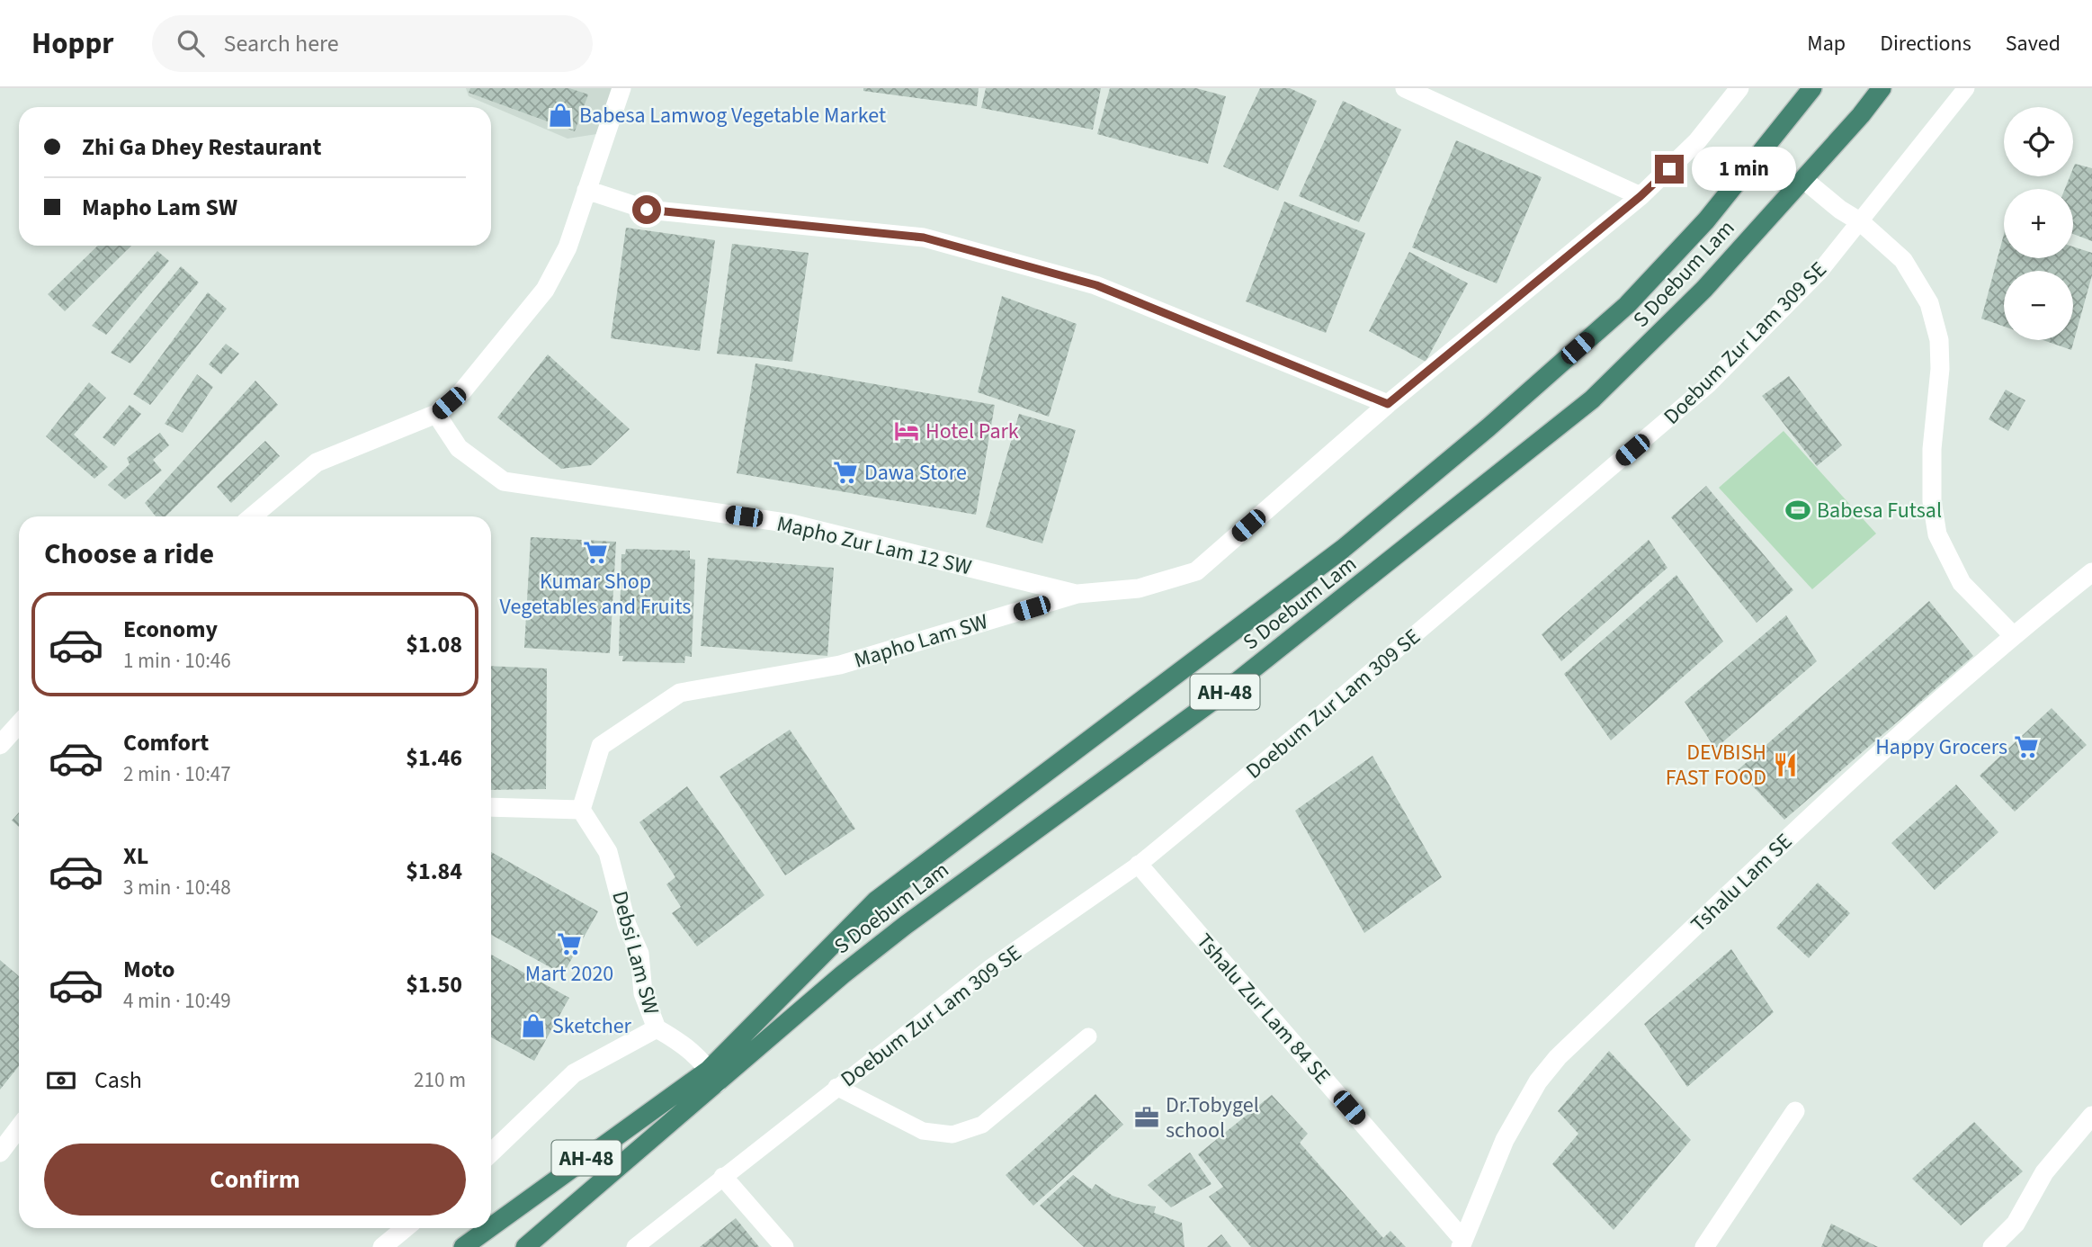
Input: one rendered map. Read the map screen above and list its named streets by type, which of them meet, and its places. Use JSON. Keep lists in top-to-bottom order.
{
  "streets": {
    "highway": ["S Doebum Lam", "AH-48"],
    "street": [
      "Mapho Zur Lam 12 SW",
      "Mapho Lam SW",
      "Tshalu Lam SE",
      "Debsi Lam SW",
      "Tshalu Zur Lam 84 SE"
    ],
    "lane": ["Doebum Zur Lam 309 SE"]
  },
  "crossings": [
    ["Doebum Zur Lam 309 SE", "Tshalu Zur Lam 84 SE"],
    ["Mapho Zur Lam 12 SW", "Mapho Lam SW"],
    ["Mapho Lam SW", "Debsi Lam SW"],
    ["Tshalu Lam SE", "Tshalu Zur Lam 84 SE"]
  ],
  "places": {
    "shop": ["Babesa Lamwog Vegetable Market", "Sketcher"],
    "hotel": ["Hotel Park"],
    "supermarket": [
      "Dawa Store",
      "Kumar Shop Vegetables and Fruits",
      "Happy Grocers",
      "Mart 2020"
    ],
    "sports": ["Babesa Futsal"],
    "restaurant": ["DEVBISH FAST FOOD"],
    "office": ["Dr.Tobygel school"]
  },
  "page": {
    "header": "Hoppr",
    "search": "Search here",
    "nav": ["Map", "Directions", "Saved"],
    "map_buttons": ["+", "−"],
    "banner": ["Zhi Ga Dhey Restaurant", "Mapho Lam SW"],
    "bubble": "1 min",
    "heading": "Choose a ride",
    "list": [
      {
        "name": "Economy",
        "note": "1 min · 10:46",
        "value": "$1.08"
      },
      {
        "name": "Comfort",
        "note": "2 min · 10:47",
        "value": "$1.46"
      },
      {
        "name": "XL",
        "note": "3 min · 10:48",
        "value": "$1.84"
      },
      {
        "name": "Moto",
        "note": "4 min · 10:49",
        "value": "$1.50"
      }
    ],
    "pay": ["Cash", "210 m"],
    "buttons": "Confirm"
  }
}
